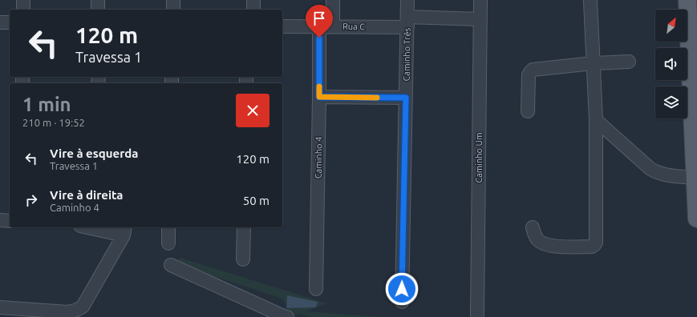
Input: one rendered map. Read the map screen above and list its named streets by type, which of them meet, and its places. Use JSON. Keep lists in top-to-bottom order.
{
  "streets": {
    "street": [
      "Rua C",
      "Caminho Três",
      "Caminho 4",
      "Caminho Um"
    ]
  },
  "crossings": [
    ["Rua C", "Caminho Três"],
    ["Rua C", "Caminho 4"],
    ["Rua C", "Caminho Um"]
  ],
  "north": "top right",
  "page": {
    "turn": ["120 m", "Travessa 1"],
    "heading": ["1 min", "210 m · 19:52"],
    "list": [
      {
        "name": "Vire à esquerda",
        "note": "Travessa 1",
        "value": "120 m"
      },
      {
        "name": "Vire à direita",
        "note": "Caminho 4",
        "value": "50 m"
      }
    ]
  }
}
